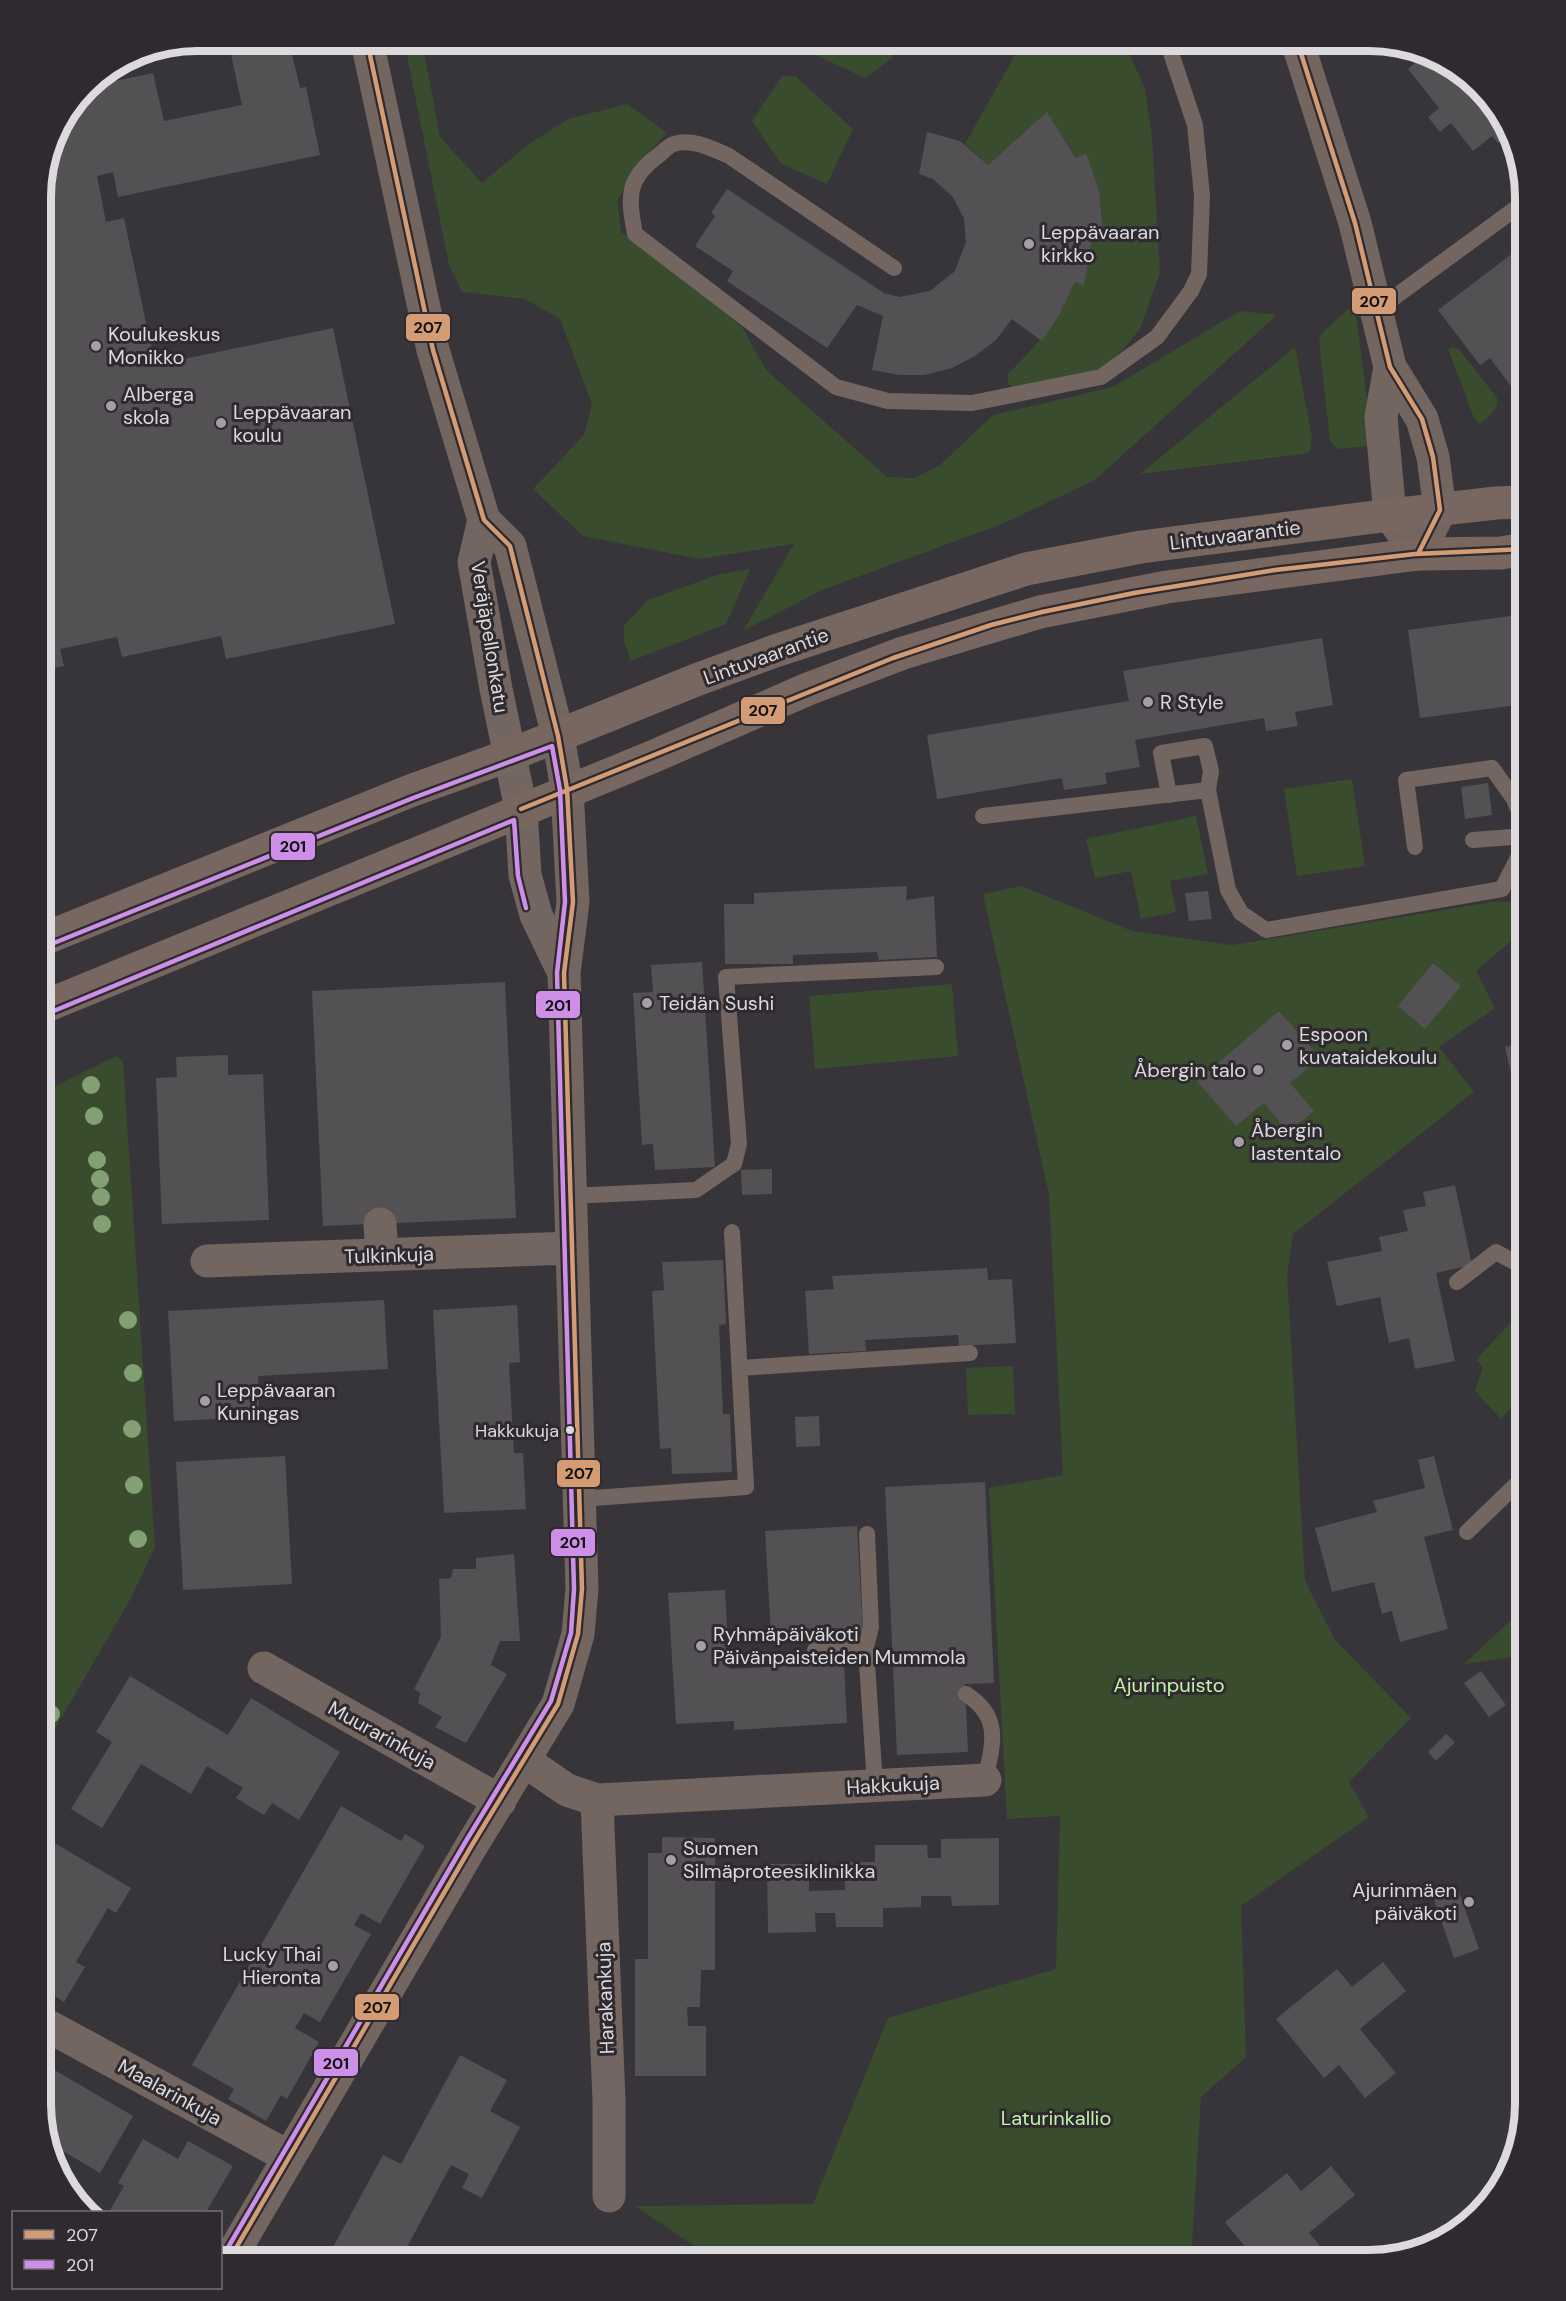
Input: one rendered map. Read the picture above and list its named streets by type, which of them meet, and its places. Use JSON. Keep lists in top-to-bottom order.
{
  "streets": {
    "main road": ["Lintuvaarantie"],
    "street": [
      "Veräjäpellonkatu",
      "Tulkinkuja",
      "Muurarinkuja",
      "Hakkukuja",
      "Harakankuja",
      "Maalarinkuja"
    ]
  },
  "crossings": [
    ["Lintuvaarantie", "Veräjäpellonkatu"],
    ["Veräjäpellonkatu", "Tulkinkuja"],
    ["Veräjäpellonkatu", "Muurarinkuja"],
    ["Veräjäpellonkatu", "Hakkukuja"],
    ["Veräjäpellonkatu", "Maalarinkuja"],
    ["Hakkukuja", "Harakankuja"]
  ],
  "parks": ["Ajurinpuisto", "Laturinkallio"],
  "places": [
    "Leppävaaran kirkko",
    "Koulukeskus Monikko",
    "Alberga skola",
    "Leppävaaran koulu",
    "R Style",
    "Teidän Sushi",
    "Espoon kuvataidekoulu",
    "Åbergin talo",
    "Åbergin lastentalo",
    "Leppävaaran Kuningas",
    "Hakkukuja",
    "Ryhmäpäiväkoti Päivänpaisteiden Mummola",
    "Suomen Silmäproteesiklinikka",
    "Ajurinmäen päiväkoti",
    "Lucky Thai Hieronta"
  ],
  "lines": ["transit line 207", "transit line 201"],
  "legend": ["207", "201"]
}
